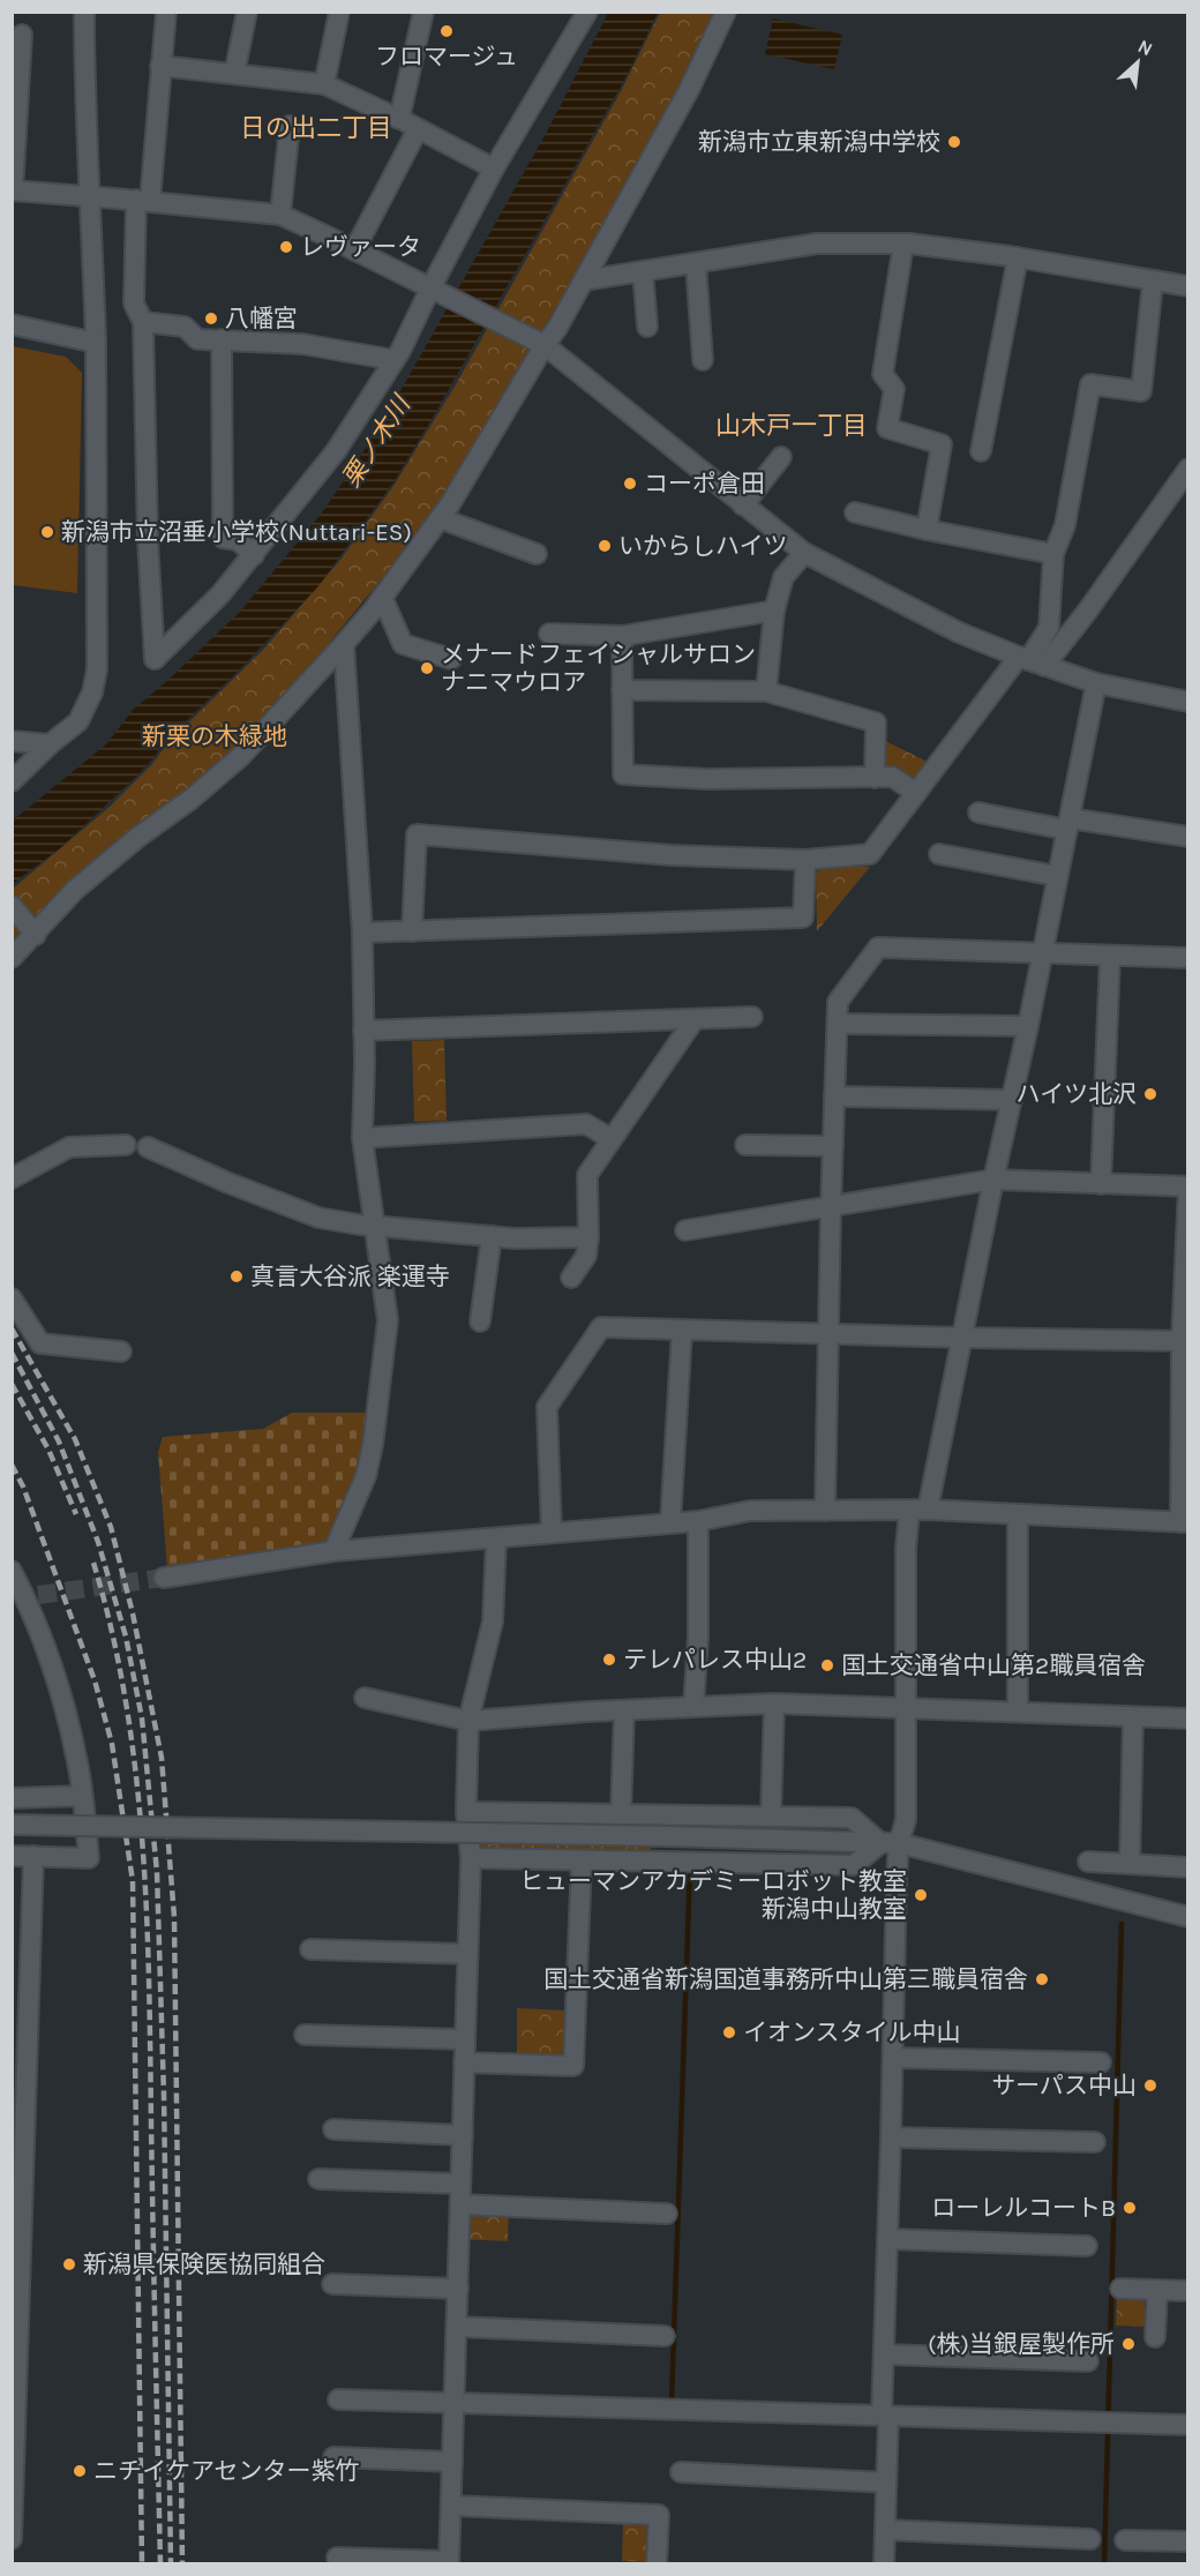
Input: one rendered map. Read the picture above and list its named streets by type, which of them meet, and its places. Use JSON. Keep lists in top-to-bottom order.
{
  "districts": ["日の出二丁目", "山木戸一丁目"],
  "water": ["栗ノ木川"],
  "parks": ["新栗の木緑地"],
  "places": [
    "フロマージュ",
    "新潟市立東新潟中学校",
    "レヴァータ",
    "八幡宮",
    "コーポ倉田",
    "新潟市立沼垂小学校(Nuttari-ES)",
    "いからしハイツ",
    "メナードフェイシャルサロン ナニマウロア",
    "ハイツ北沢",
    "真言大谷派 楽運寺",
    "テレパレス中山2",
    "国土交通省中山第2職員宿舎",
    "ヒューマンアカデミーロボット教室 新潟中山教室",
    "国土交通省新潟国道事務所中山第三職員宿舎",
    "イオンスタイル中山",
    "サーパス中山",
    "ローレルコートB",
    "新潟県保険医協同組合",
    "(株)当銀屋製作所",
    "ニチイケアセンター紫竹"
  ],
  "north": "top right"
}
